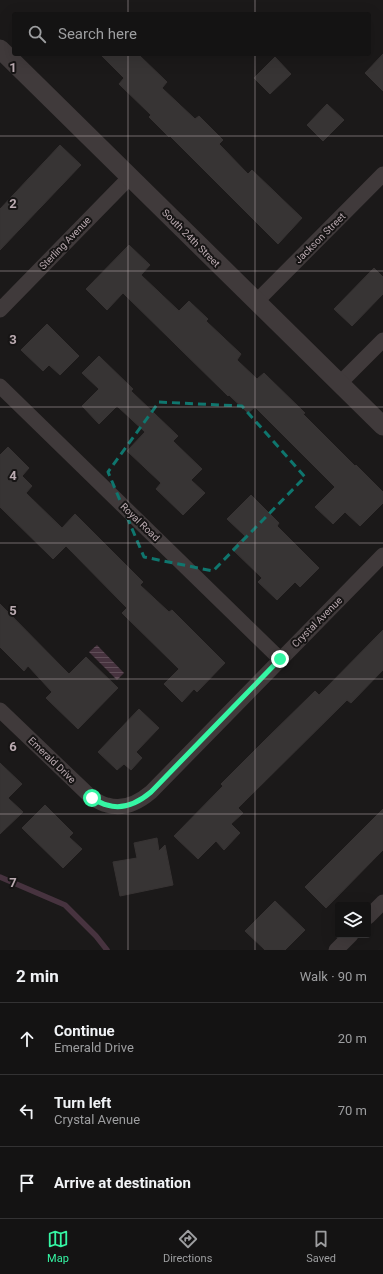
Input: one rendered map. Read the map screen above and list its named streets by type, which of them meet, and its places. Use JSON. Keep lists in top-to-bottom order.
{
  "streets": {
    "street": [
      "South 24th Street",
      "Jackson Street",
      "Sterling Avenue",
      "Royal Road",
      "Crystal Avenue",
      "Emerald Drive"
    ]
  },
  "crossings": [
    ["South 24th Street", "Jackson Street"],
    ["South 24th Street", "Sterling Avenue"],
    ["Royal Road", "Crystal Avenue"],
    ["Crystal Avenue", "Emerald Drive"]
  ],
  "page": {
    "search": "Search here",
    "heading": ["2 min", "Walk · 90 m"],
    "list": [
      ["Continue", "Emerald Drive", "20 m"],
      ["Turn left", "Crystal Avenue", "70 m"],
      "Arrive at destination"
    ],
    "nav": ["Map", "Directions", "Saved"]
  },
  "grid": {
    "rows": [
      "1",
      "2",
      "3",
      "4",
      "5",
      "6",
      "7"
    ]
  }
}
